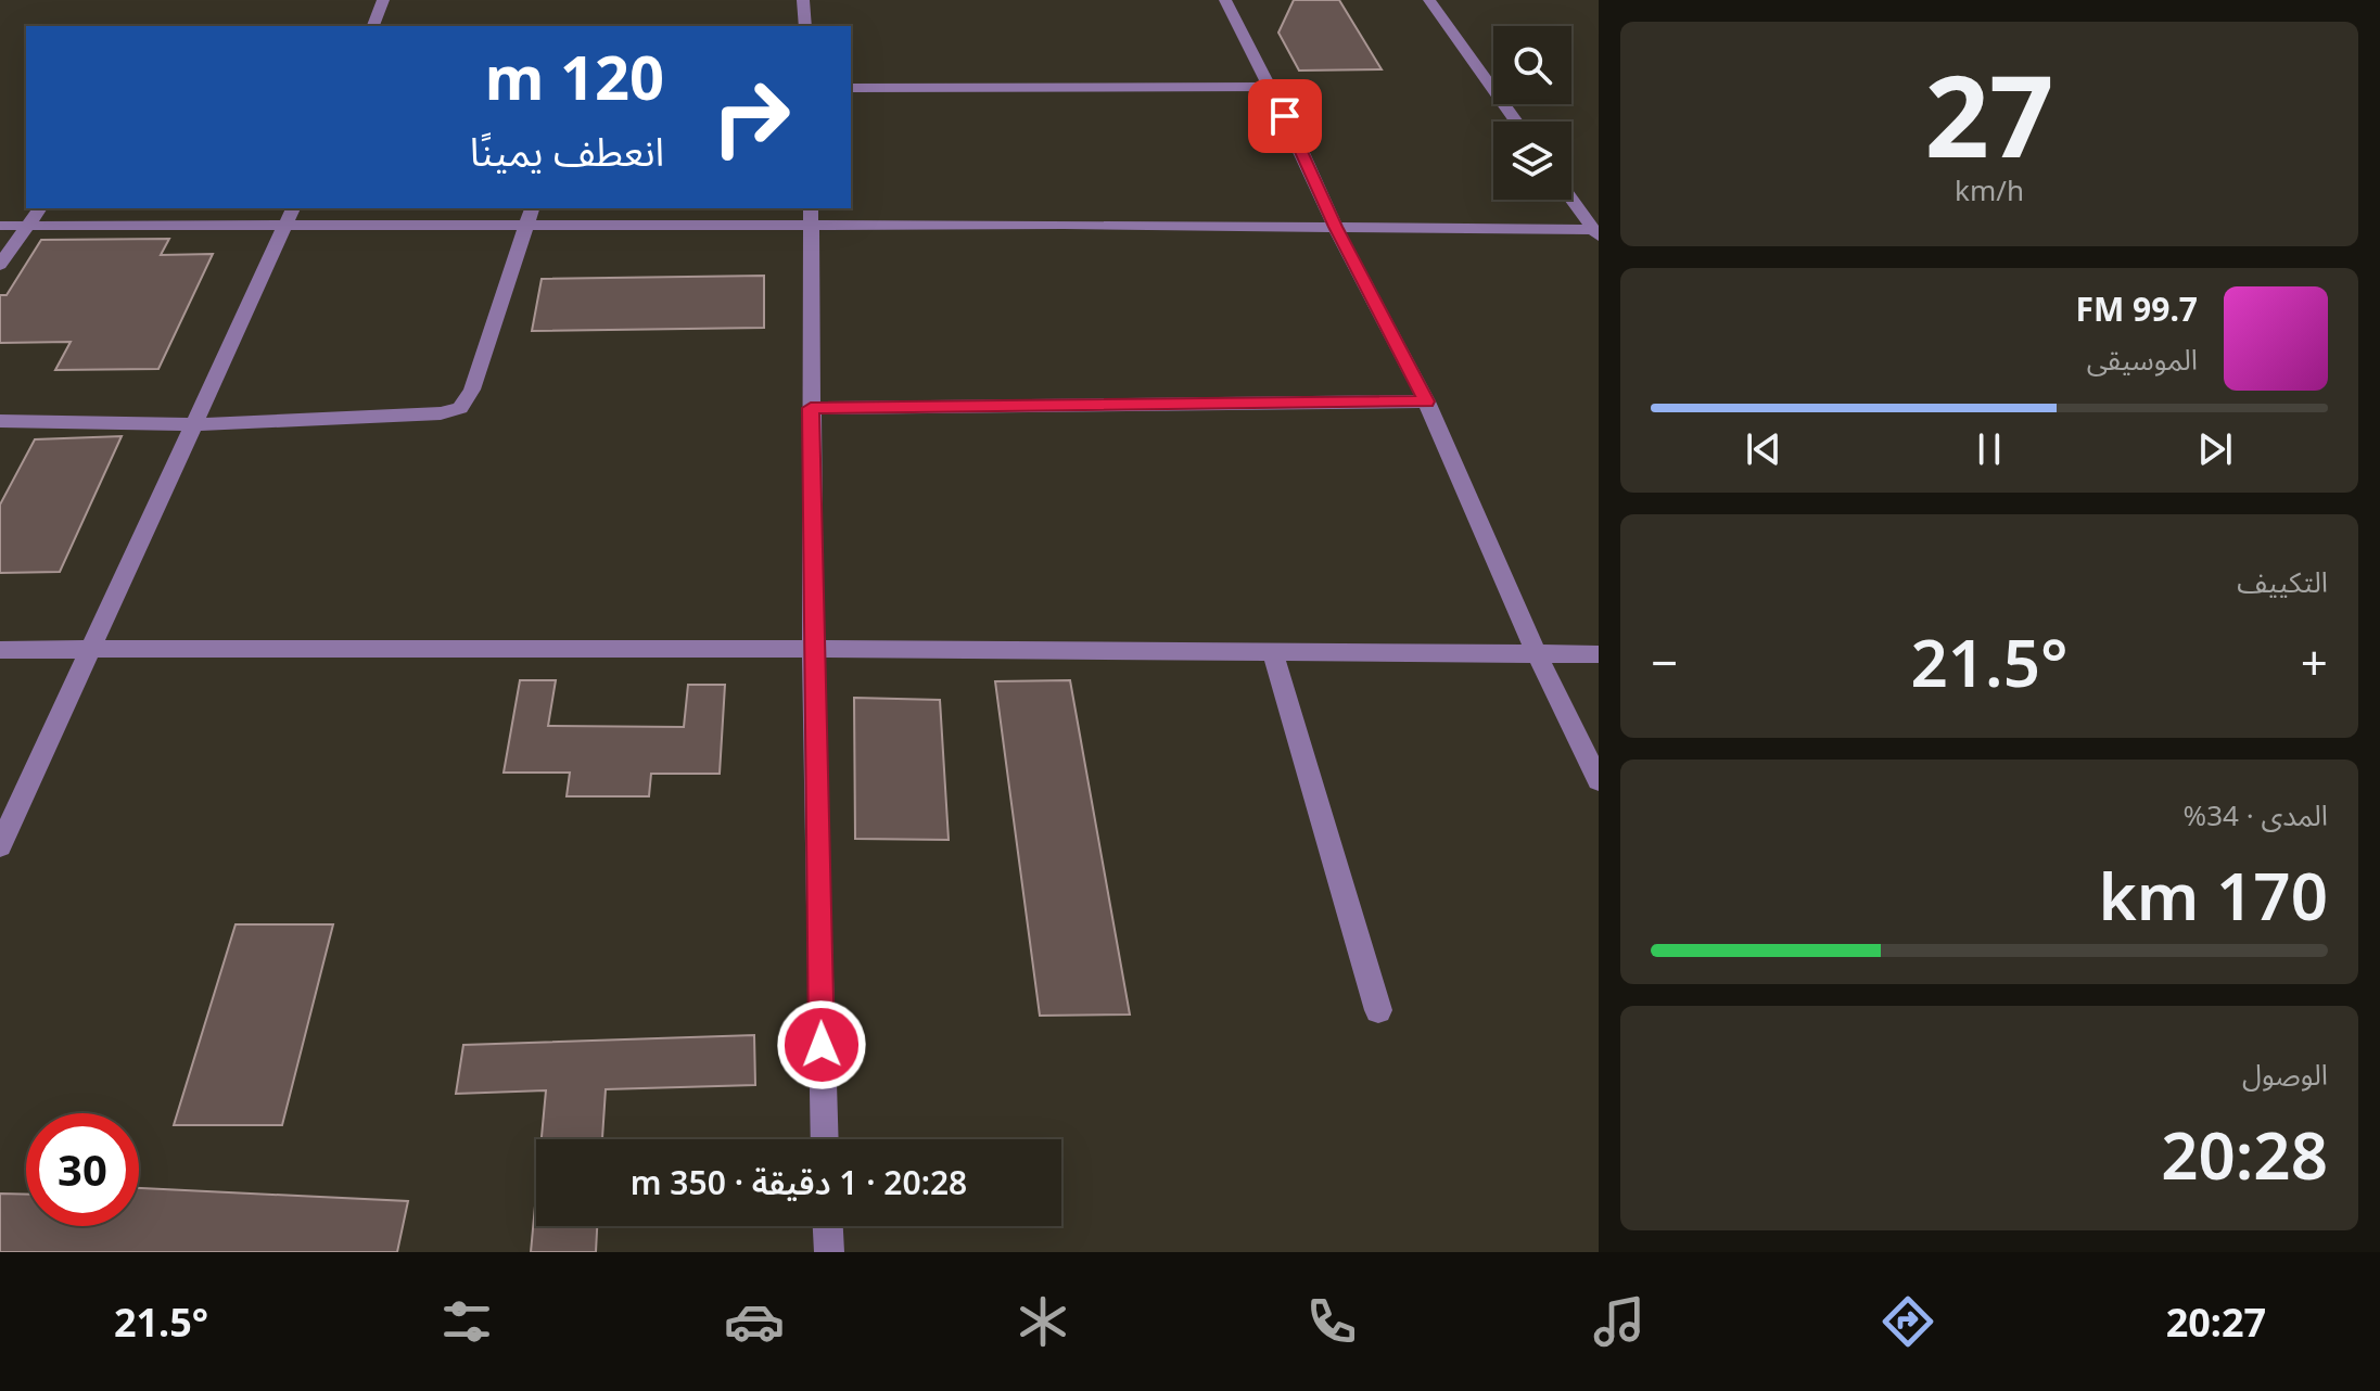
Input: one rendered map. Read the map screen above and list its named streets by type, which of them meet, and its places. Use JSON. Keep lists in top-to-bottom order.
{
  "page": {
    "tile": [
      ["27", "km/h"],
      "التكييف",
      ["المدى · 34%", "170 km"],
      ["الوصول", "20:28"]
    ],
    "turn": ["120 m", "انعطف يمينًا"],
    "song": ["99.7 FM", "الموسيقى"],
    "heat": ["−", "21.5°", "+"],
    "limit": "30",
    "trip": "20:28 · 1 دقيقة · 350 m",
    "tabs": ["20:27", "21.5°"]
  }
}
